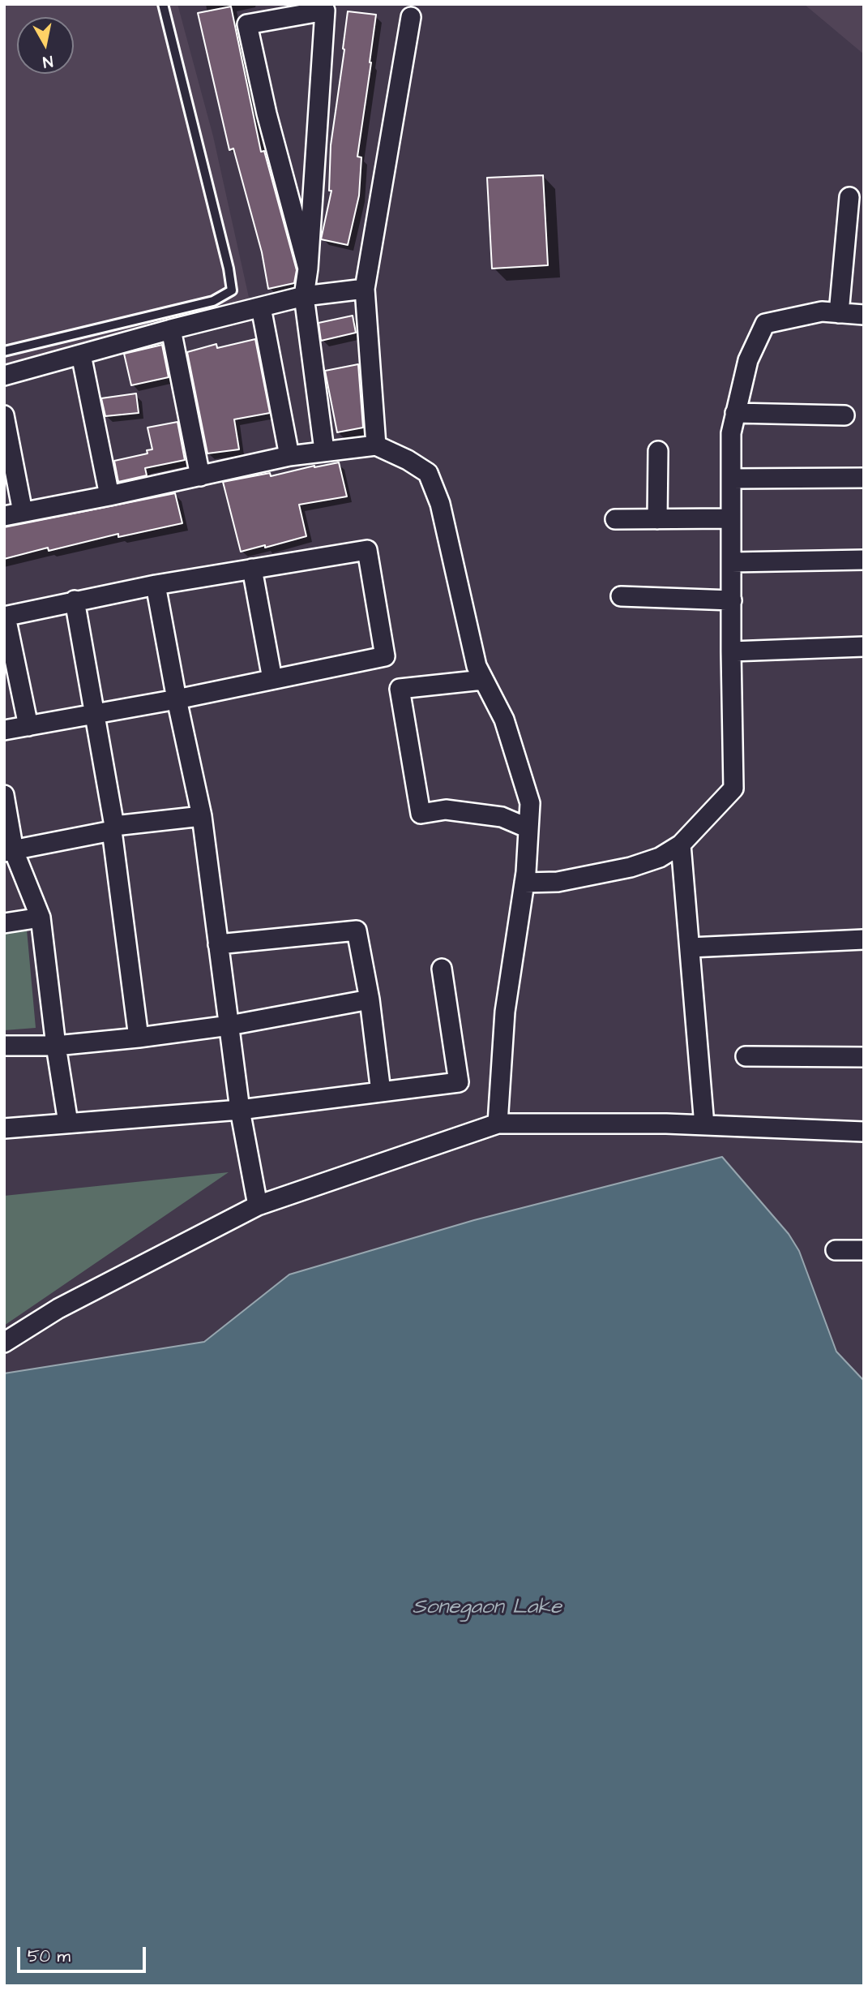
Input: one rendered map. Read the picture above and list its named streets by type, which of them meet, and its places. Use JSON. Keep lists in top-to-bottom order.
{
  "water": ["Sonegaon Lake"],
  "scale_bar": "50 m",
  "north": "bottom"
}
